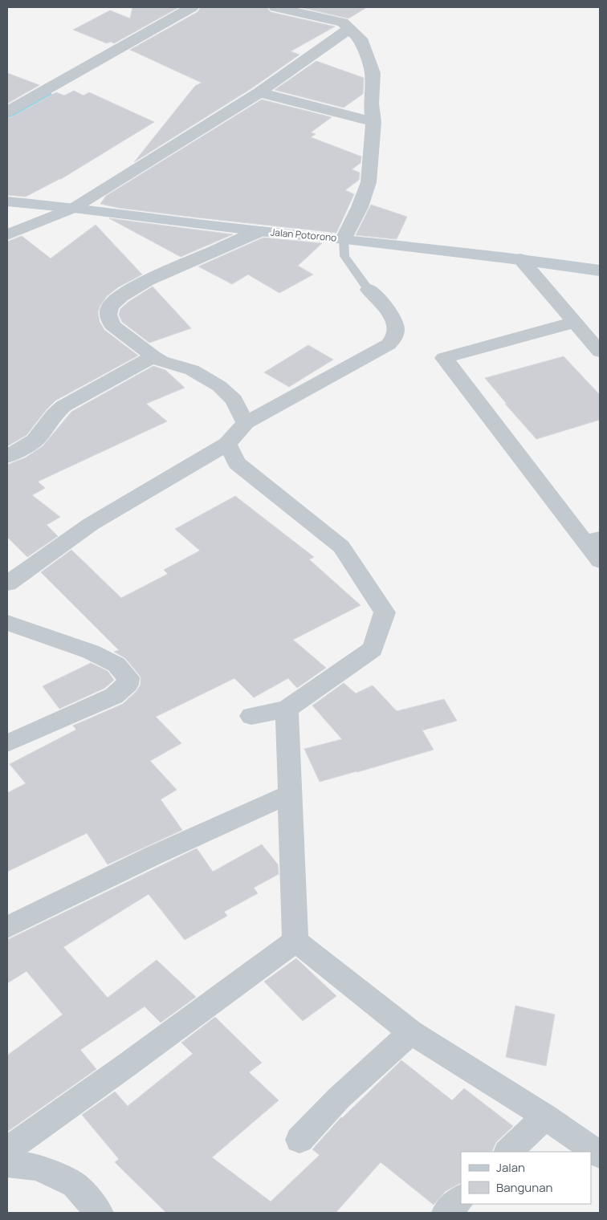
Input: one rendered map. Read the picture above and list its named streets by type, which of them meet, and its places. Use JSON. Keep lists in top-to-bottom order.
{
  "streets": {
    "street": ["Jalan Potorono"]
  },
  "legend": ["Jalan", "Bangunan"]
}
